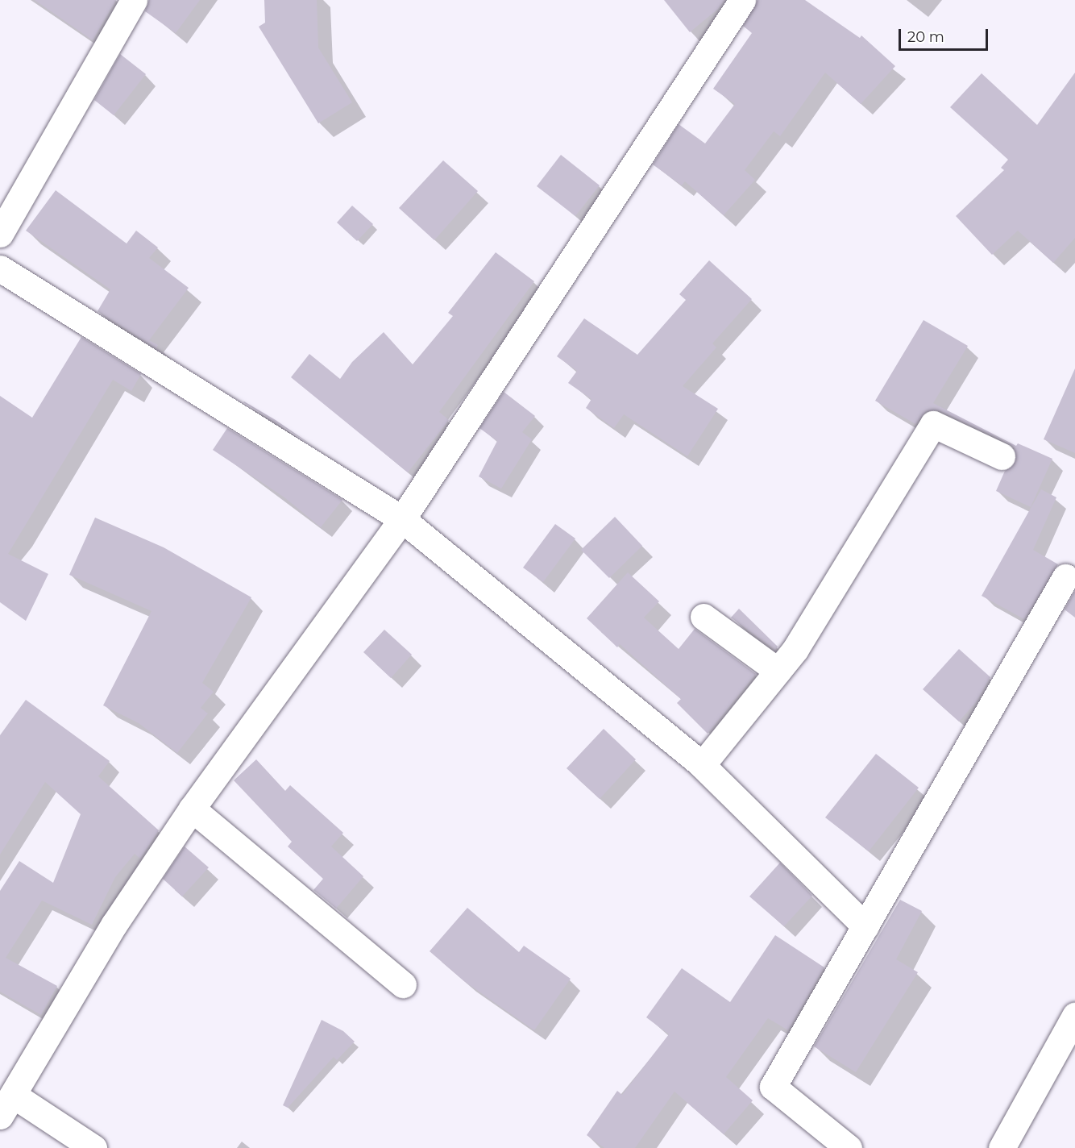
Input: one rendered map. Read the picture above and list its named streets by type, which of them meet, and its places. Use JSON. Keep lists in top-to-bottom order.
{
  "scale_bar": "20 m"
}
